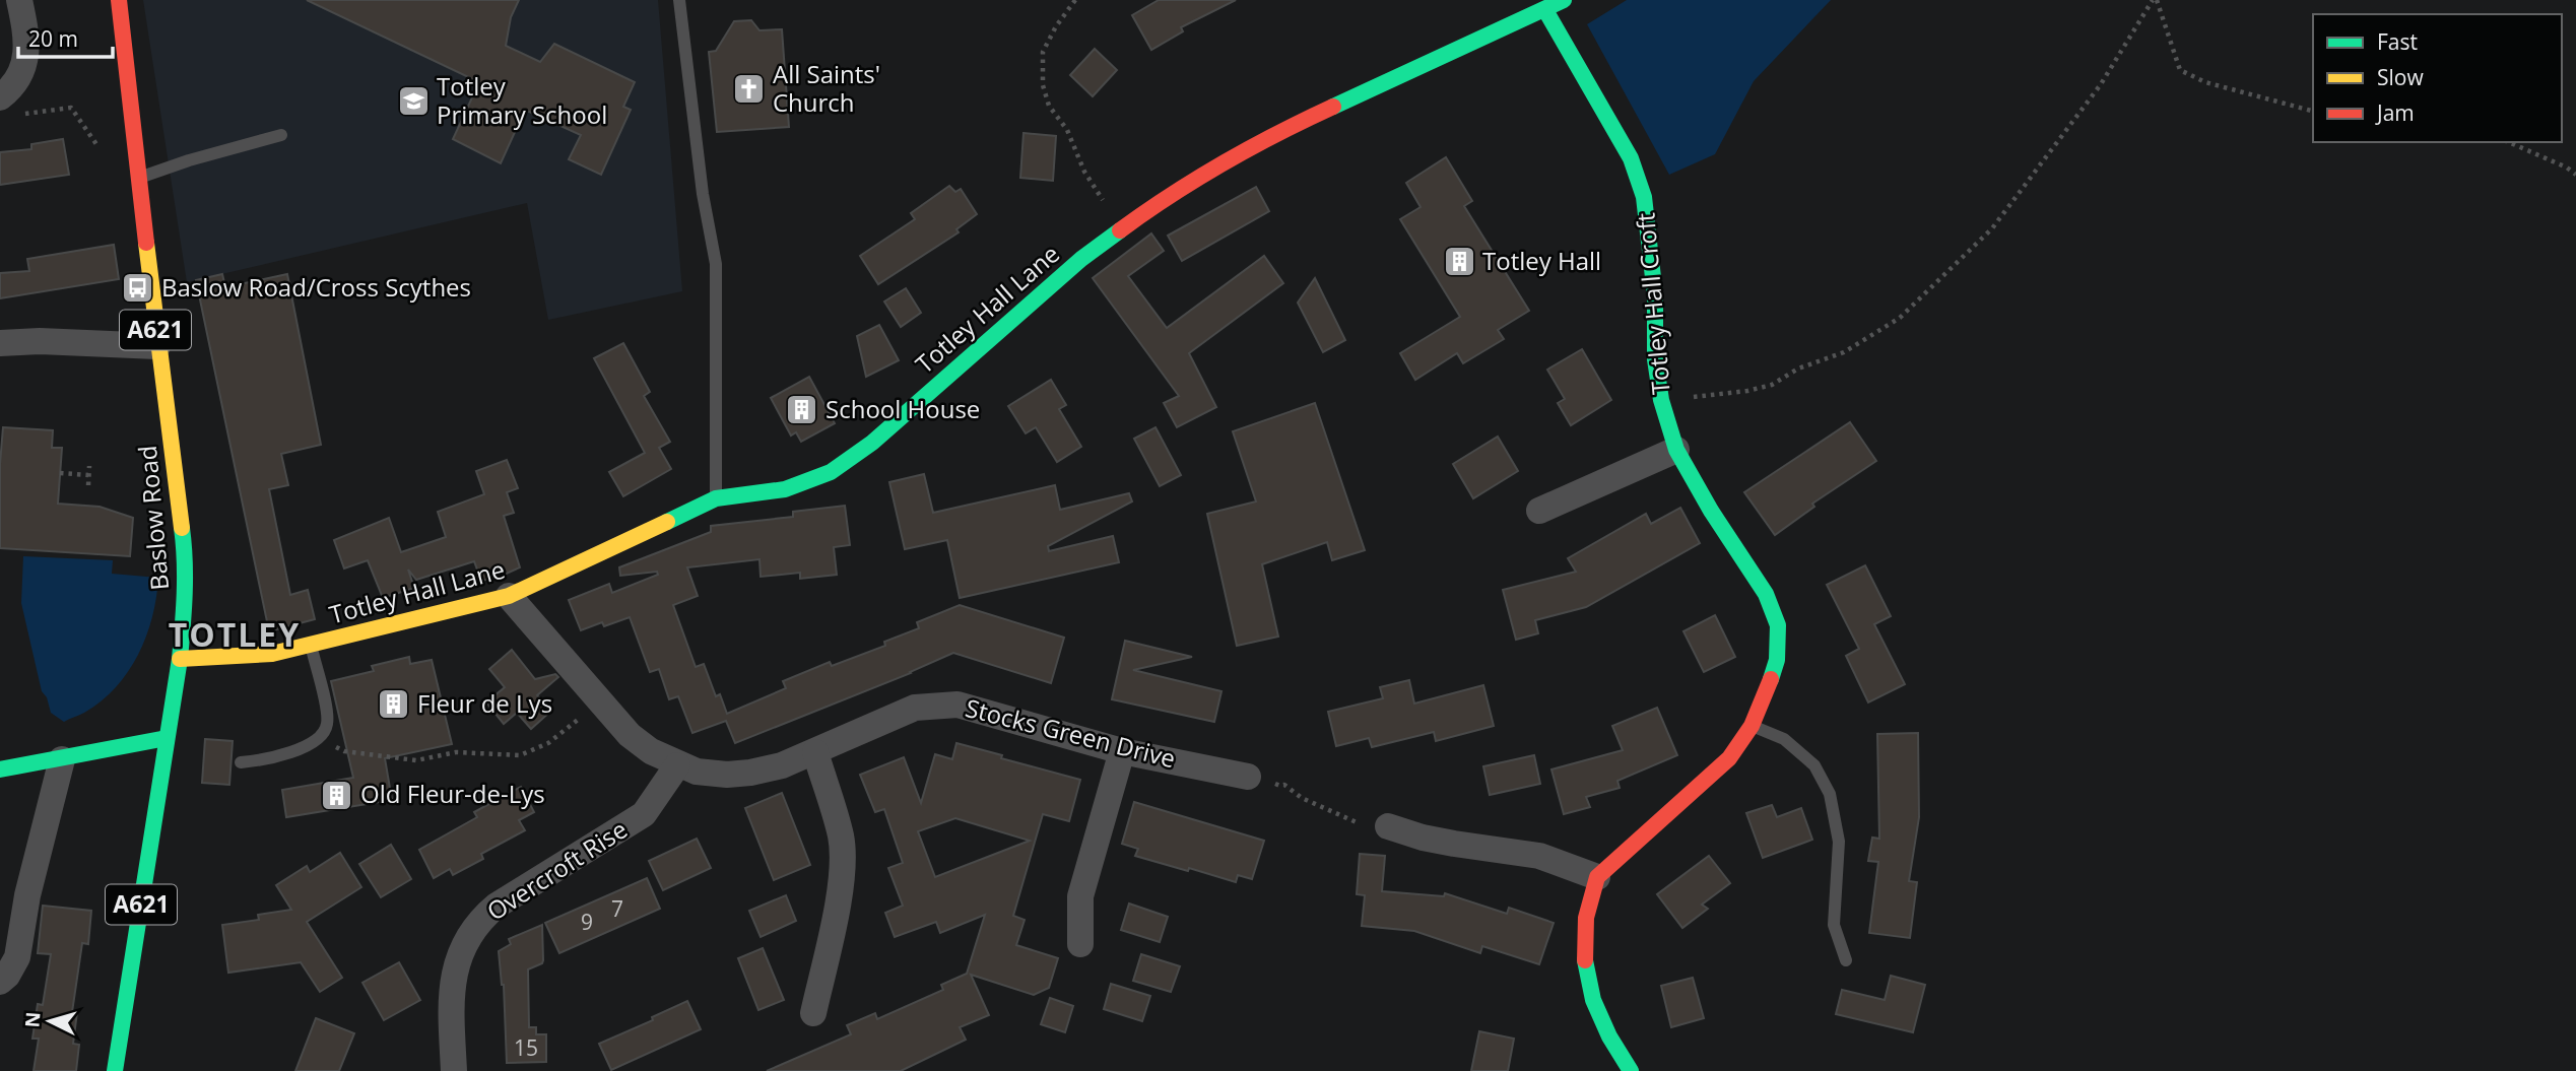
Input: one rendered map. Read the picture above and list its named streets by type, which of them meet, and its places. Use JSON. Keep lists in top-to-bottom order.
{
  "streets": {
    "street": [
      "Totley Hall Croft",
      "Totley Hall Lane",
      "A621",
      "Baslow Road",
      "Stocks Green Drive",
      "Overcroft Rise"
    ]
  },
  "crossings": [
    ["Totley Hall Croft", "Totley Hall Lane"],
    ["Totley Hall Lane", "Baslow Road"],
    ["Totley Hall Lane", "Stocks Green Drive"],
    ["Stocks Green Drive", "Overcroft Rise"]
  ],
  "districts": ["TOTLEY"],
  "places": {
    "church": ["All Saints' Church"],
    "school or university": ["Totley Primary School"],
    "building": [
      "Totley Hall",
      "School House",
      "Fleur de Lys",
      "Old Fleur-de-Lys"
    ],
    "bus stop": ["Baslow Road/Cross Scythes"]
  },
  "house_numbers": ["7", "9", "15"],
  "legend": ["Fast", "Slow", "Jam"],
  "scale_bar": "20 m",
  "north": "left"
}
